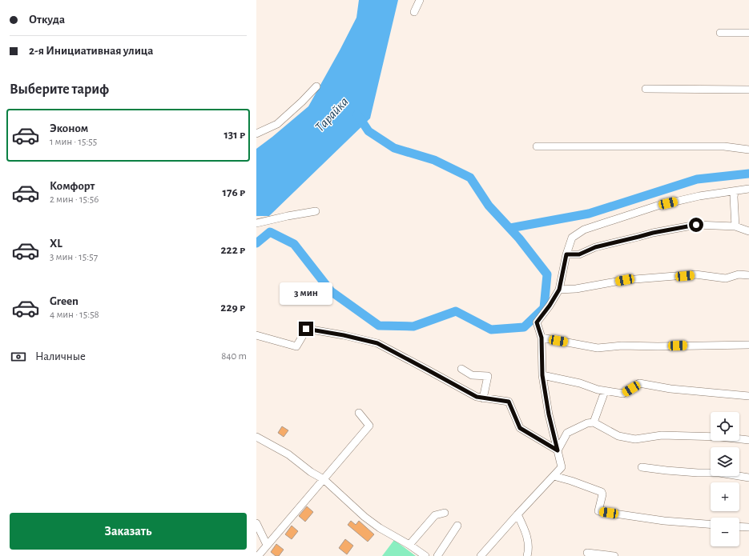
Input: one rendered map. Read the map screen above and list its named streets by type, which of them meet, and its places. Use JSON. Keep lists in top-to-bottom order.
{
  "water": ["Тарайка"],
  "page": {
    "banner": ["Откуда", "2-я Инициативная улица"],
    "heading": "Выберите тариф",
    "list": [
      {
        "name": "Эконом",
        "note": "1 мин · 15:55",
        "value": "131 ₽"
      },
      {
        "name": "Комфорт",
        "note": "2 мин · 15:56",
        "value": "176 ₽"
      },
      {
        "name": "XL",
        "note": "3 мин · 15:57",
        "value": "222 ₽"
      },
      {
        "name": "Green",
        "note": "4 мин · 15:58",
        "value": "229 ₽"
      }
    ],
    "bubble": "3 мин",
    "pay": ["Наличные", "840 m"],
    "map_buttons": ["+", "−"],
    "buttons": "Заказать"
  }
}
